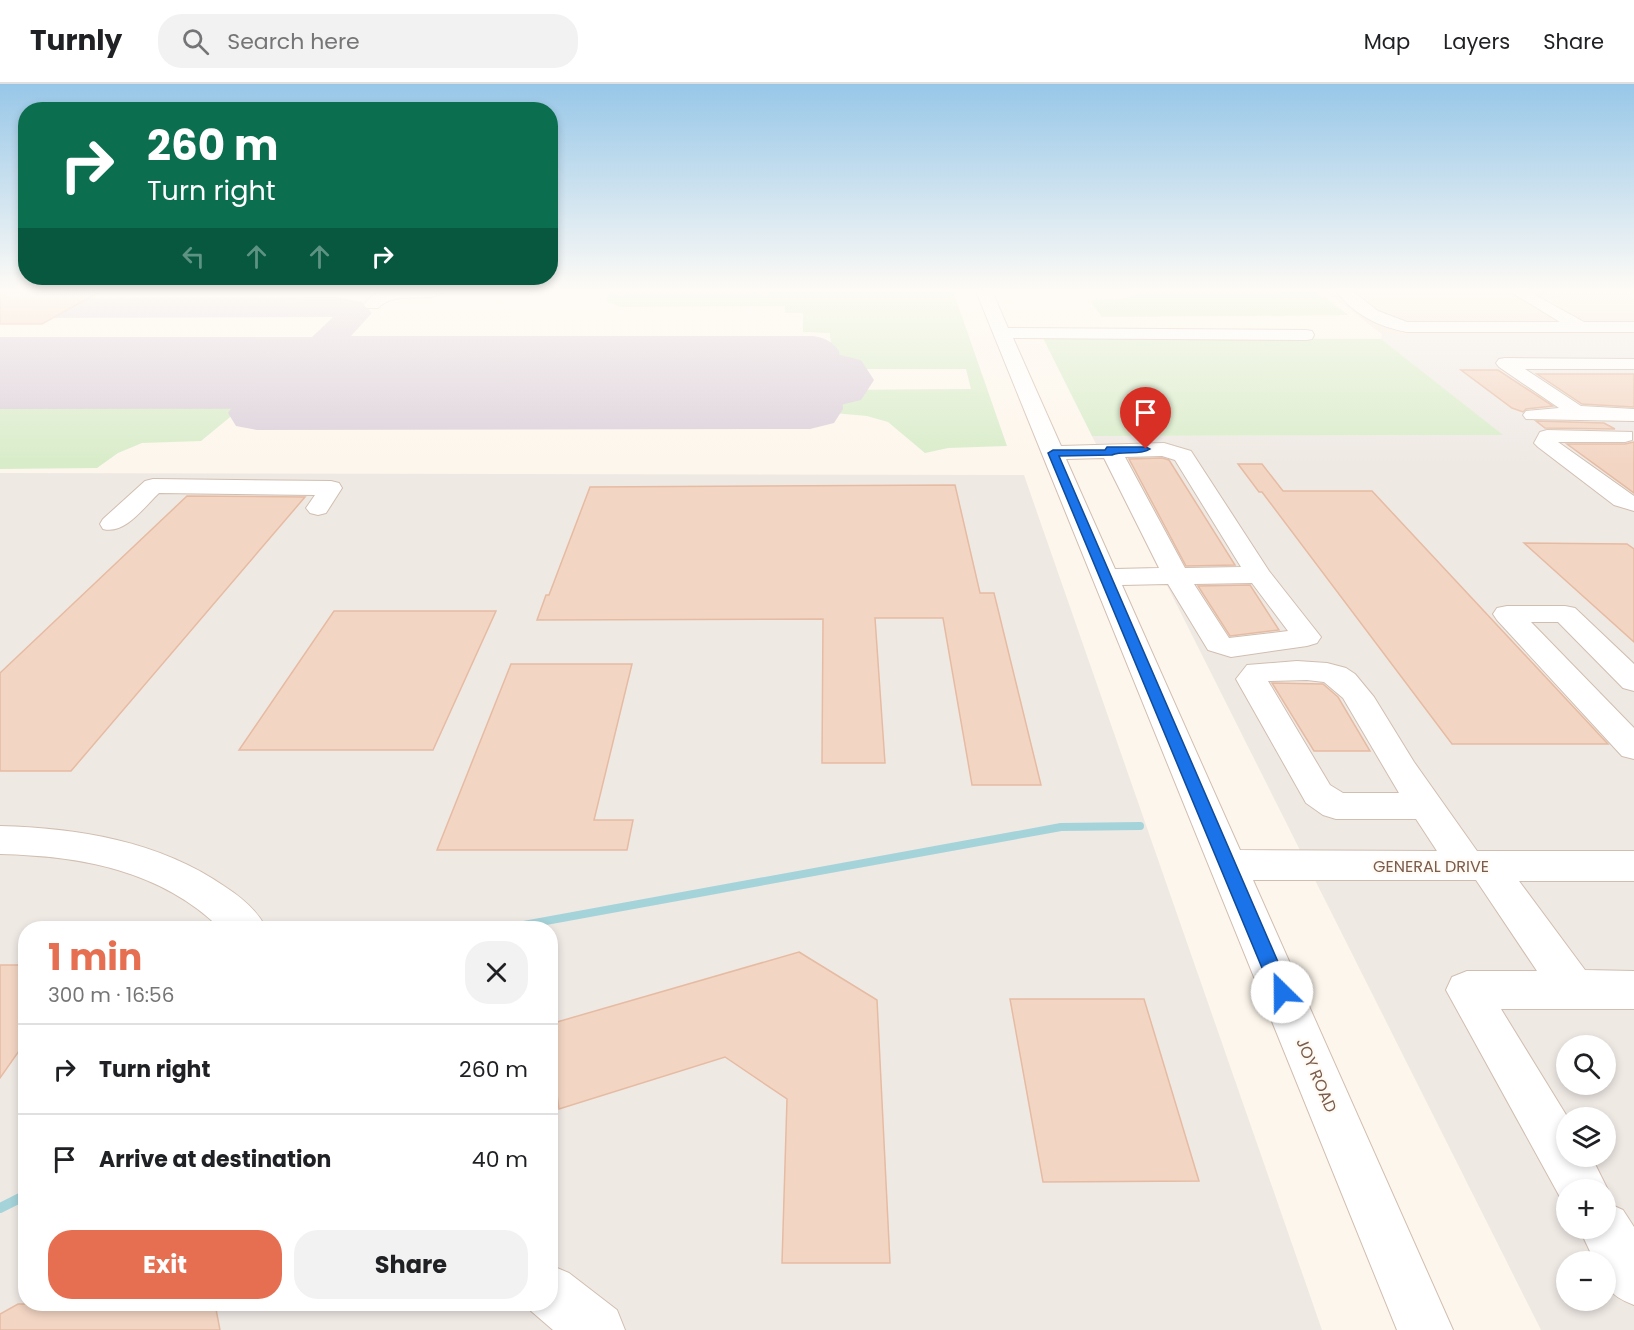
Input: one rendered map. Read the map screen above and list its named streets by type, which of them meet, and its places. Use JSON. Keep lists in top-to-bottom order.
{
  "streets": {
    "street": ["GENERAL DRIVE", "JOY ROAD"]
  },
  "crossings": [
    ["GENERAL DRIVE", "JOY ROAD"]
  ],
  "page": {
    "header": "Turnly",
    "search": "Search here",
    "nav": ["Map", "Layers", "Share"],
    "turn": ["260 m", "Turn right"],
    "heading": ["1 min", "300 m · 16:56"],
    "list": [
      {
        "name": "Turn right",
        "value": "260 m"
      },
      {
        "name": "Arrive at destination",
        "value": "40 m"
      }
    ],
    "map_buttons": ["+", "−"],
    "buttons": ["Exit", "Share"]
  }
}
